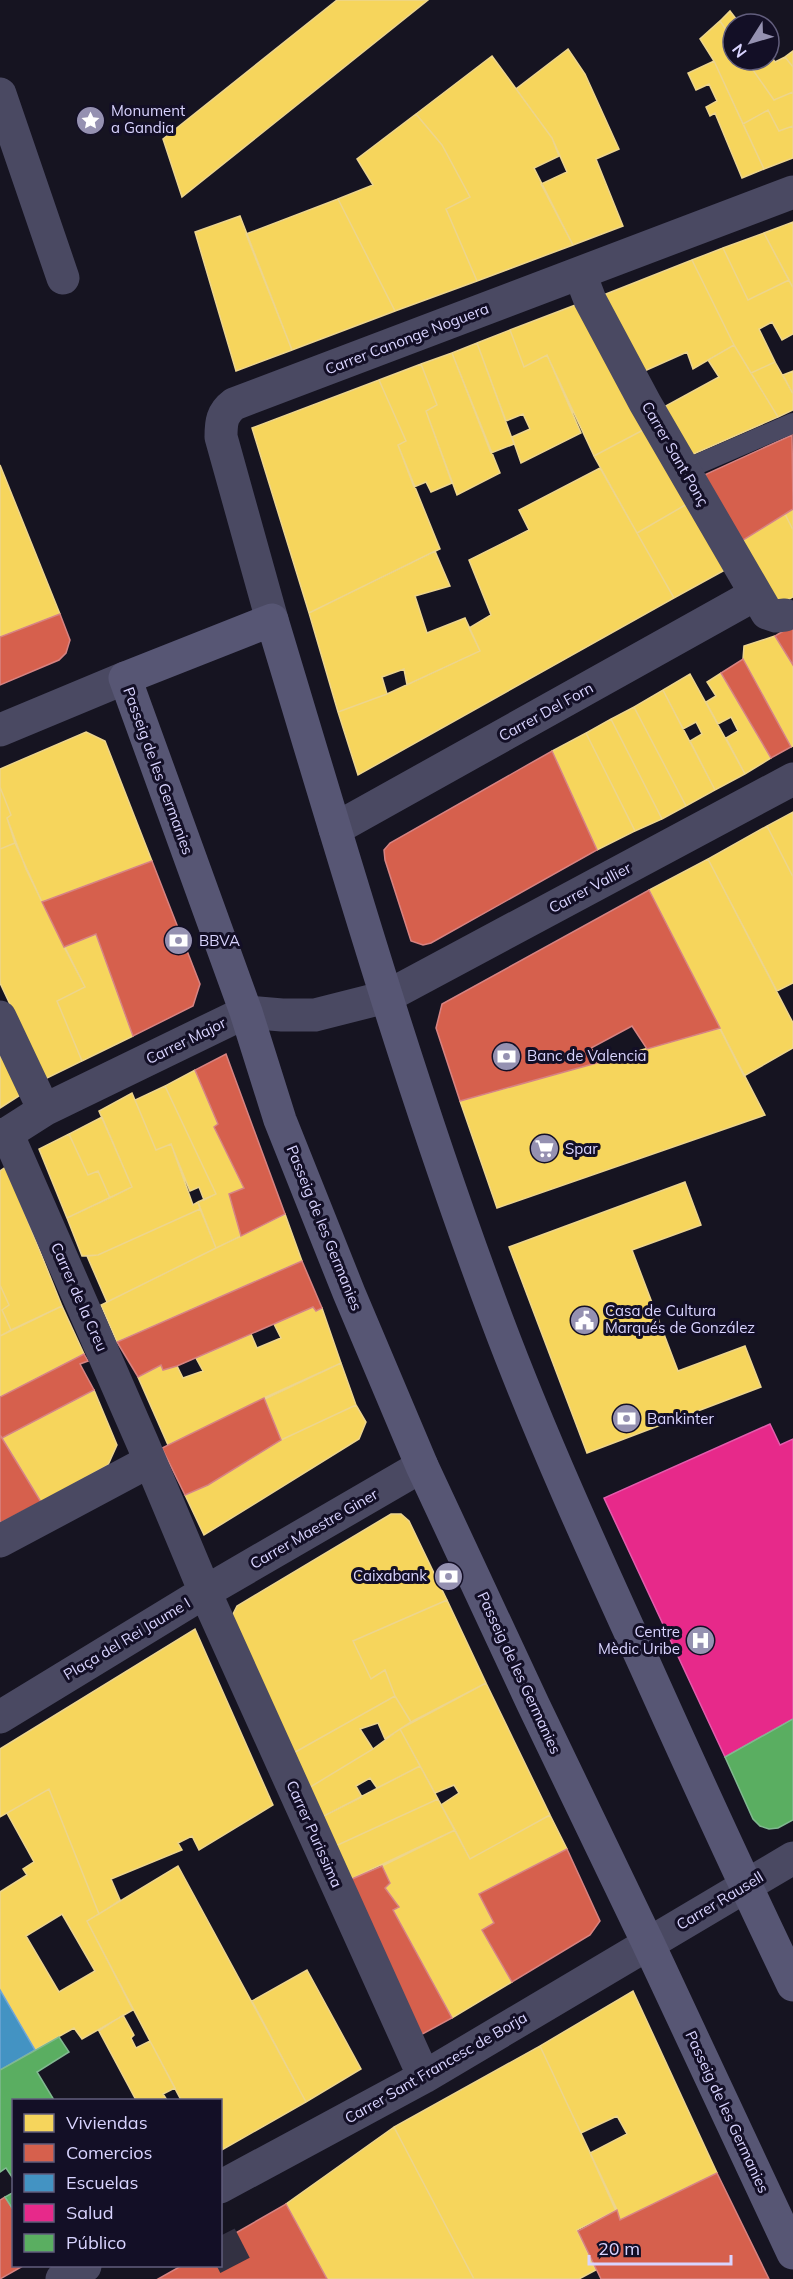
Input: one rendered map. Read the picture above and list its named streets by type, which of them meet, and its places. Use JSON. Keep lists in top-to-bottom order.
{
  "streets": {
    "street": [
      "Carrer Canonge Noguera",
      "Carrer Sant Ponç",
      "Carrer Del Forn",
      "Passeig de les Germanies",
      "Carrer Vallier",
      "Carrer Major",
      "Carrer de la Creu",
      "Carrer Maestre Giner",
      "Plaça del Rei Jaume I",
      "Carrer Purissima",
      "Carrer Rausell",
      "Carrer Sant Francesc de Borja"
    ]
  },
  "crossings": [
    ["Carrer Canonge Noguera", "Carrer Sant Ponç"],
    ["Carrer Canonge Noguera", "Passeig de les Germanies"],
    ["Carrer Sant Ponç", "Carrer Del Forn"],
    ["Passeig de les Germanies", "Carrer Major"],
    ["Passeig de les Germanies", "Carrer Maestre Giner"],
    ["Passeig de les Germanies", "Carrer Rausell"],
    ["Passeig de les Germanies", "Carrer Sant Francesc de Borja"],
    ["Carrer Major", "Carrer de la Creu"],
    ["Carrer de la Creu", "Plaça del Rei Jaume I"],
    ["Carrer Maestre Giner", "Plaça del Rei Jaume I"],
    ["Carrer Maestre Giner", "Carrer Purissima"],
    ["Plaça del Rei Jaume I", "Carrer Purissima"],
    ["Carrer Purissima", "Carrer Sant Francesc de Borja"],
    ["Carrer Rausell", "Carrer Sant Francesc de Borja"]
  ],
  "places": {
    "place": ["Monument a Gandia"],
    "bank": [
      "BBVA",
      "Banc de Valencia",
      "Bankinter",
      "Caixabank"
    ],
    "supermarket": ["Spar"],
    "public building": ["Casa de Cultura Marqués de González"],
    "hospital": ["Centre Mèdic Uribe"]
  },
  "legend": [
    "Viviendas",
    "Comercios",
    "Escuelas",
    "Salud",
    "Público"
  ],
  "scale_bar": "20 m",
  "north": "bottom left"
}
